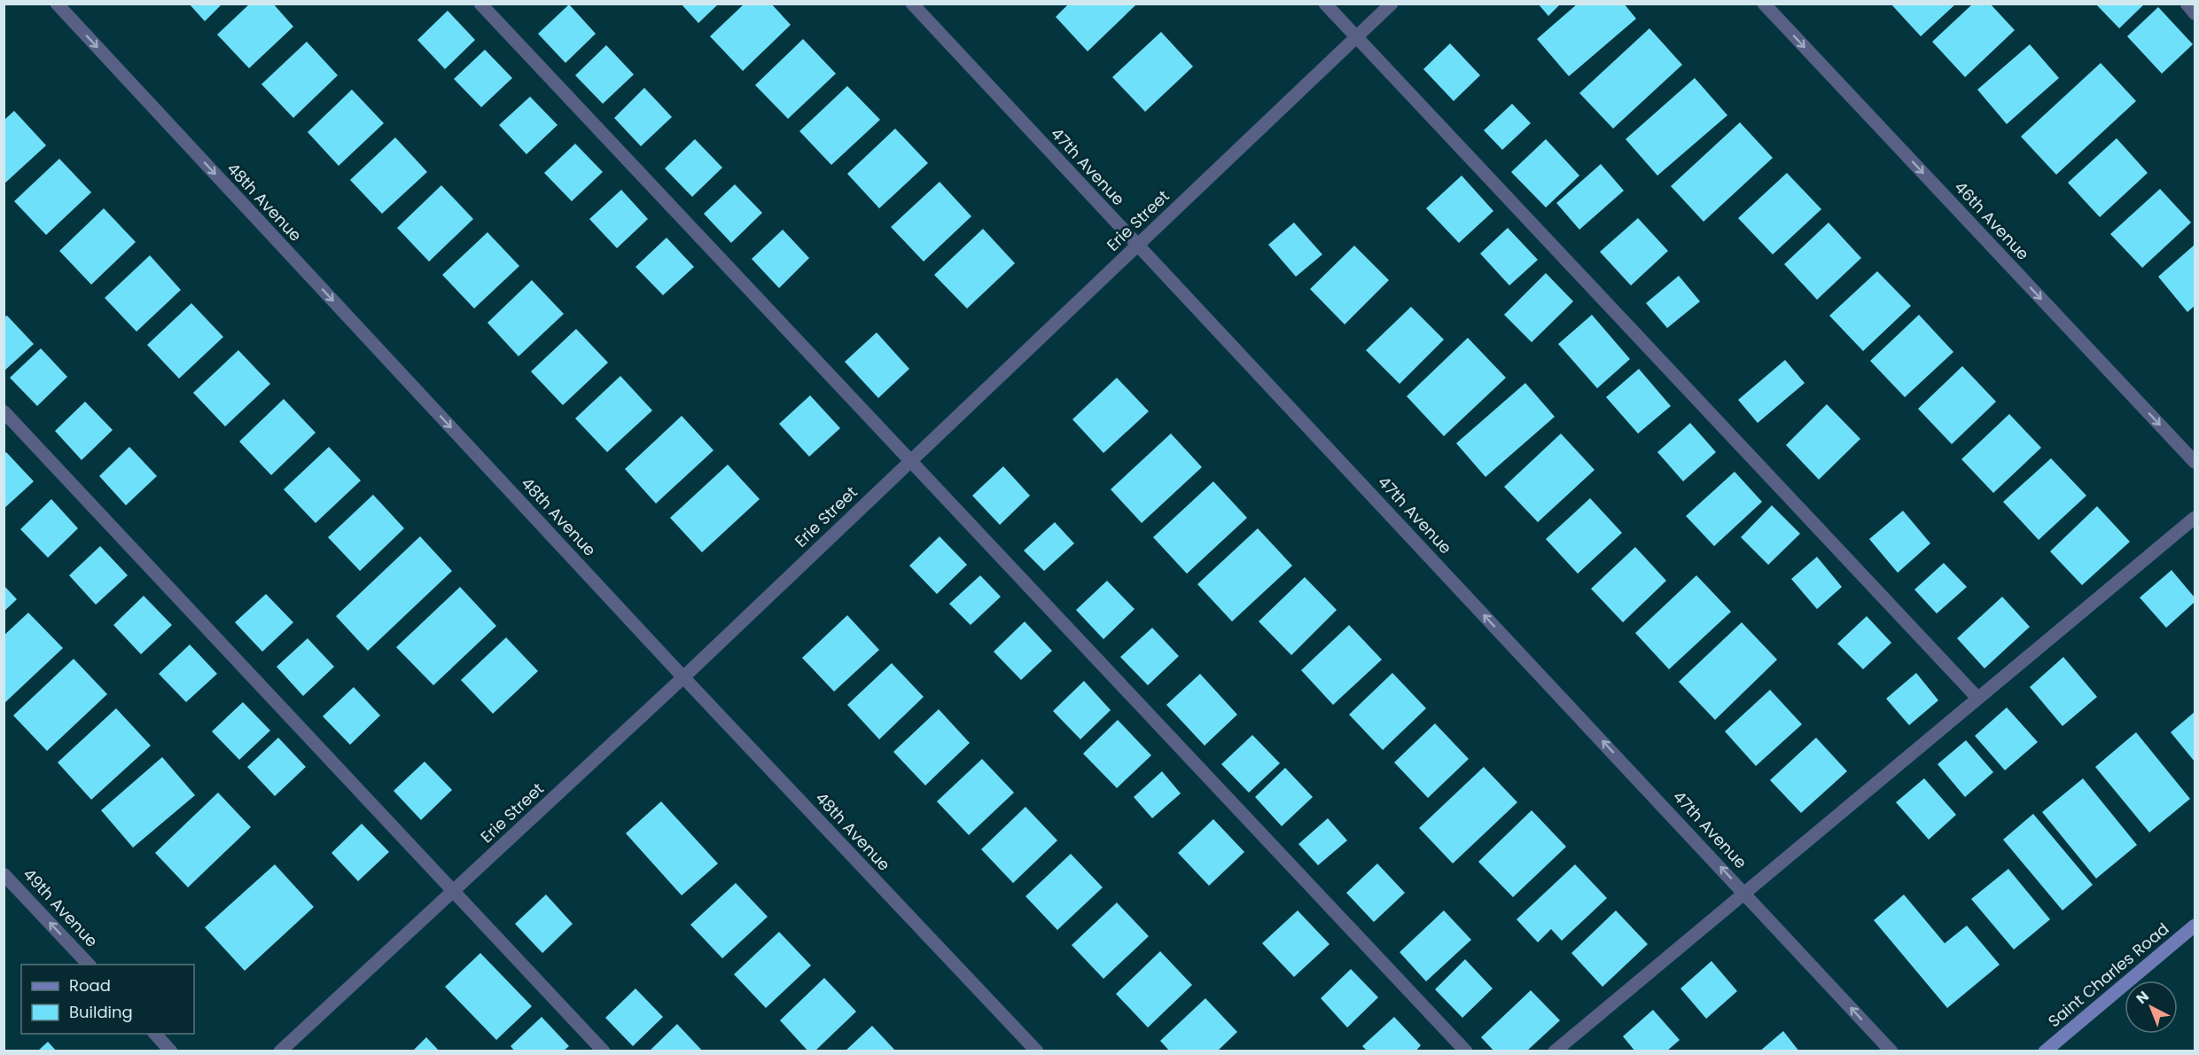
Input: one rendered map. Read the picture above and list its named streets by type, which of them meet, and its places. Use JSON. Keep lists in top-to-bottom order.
{
  "streets": {
    "main road": ["Saint Charles Road"],
    "street": [
      "47th Avenue",
      "48th Avenue",
      "Erie Street",
      "46th Avenue",
      "49th Avenue"
    ]
  },
  "crossings": [
    ["47th Avenue", "Erie Street"],
    ["48th Avenue", "Erie Street"]
  ],
  "one_way": [
    "47th Avenue",
    "48th Avenue",
    "46th Avenue",
    "49th Avenue"
  ],
  "legend": ["Road", "Building"],
  "north": "top left"
}
